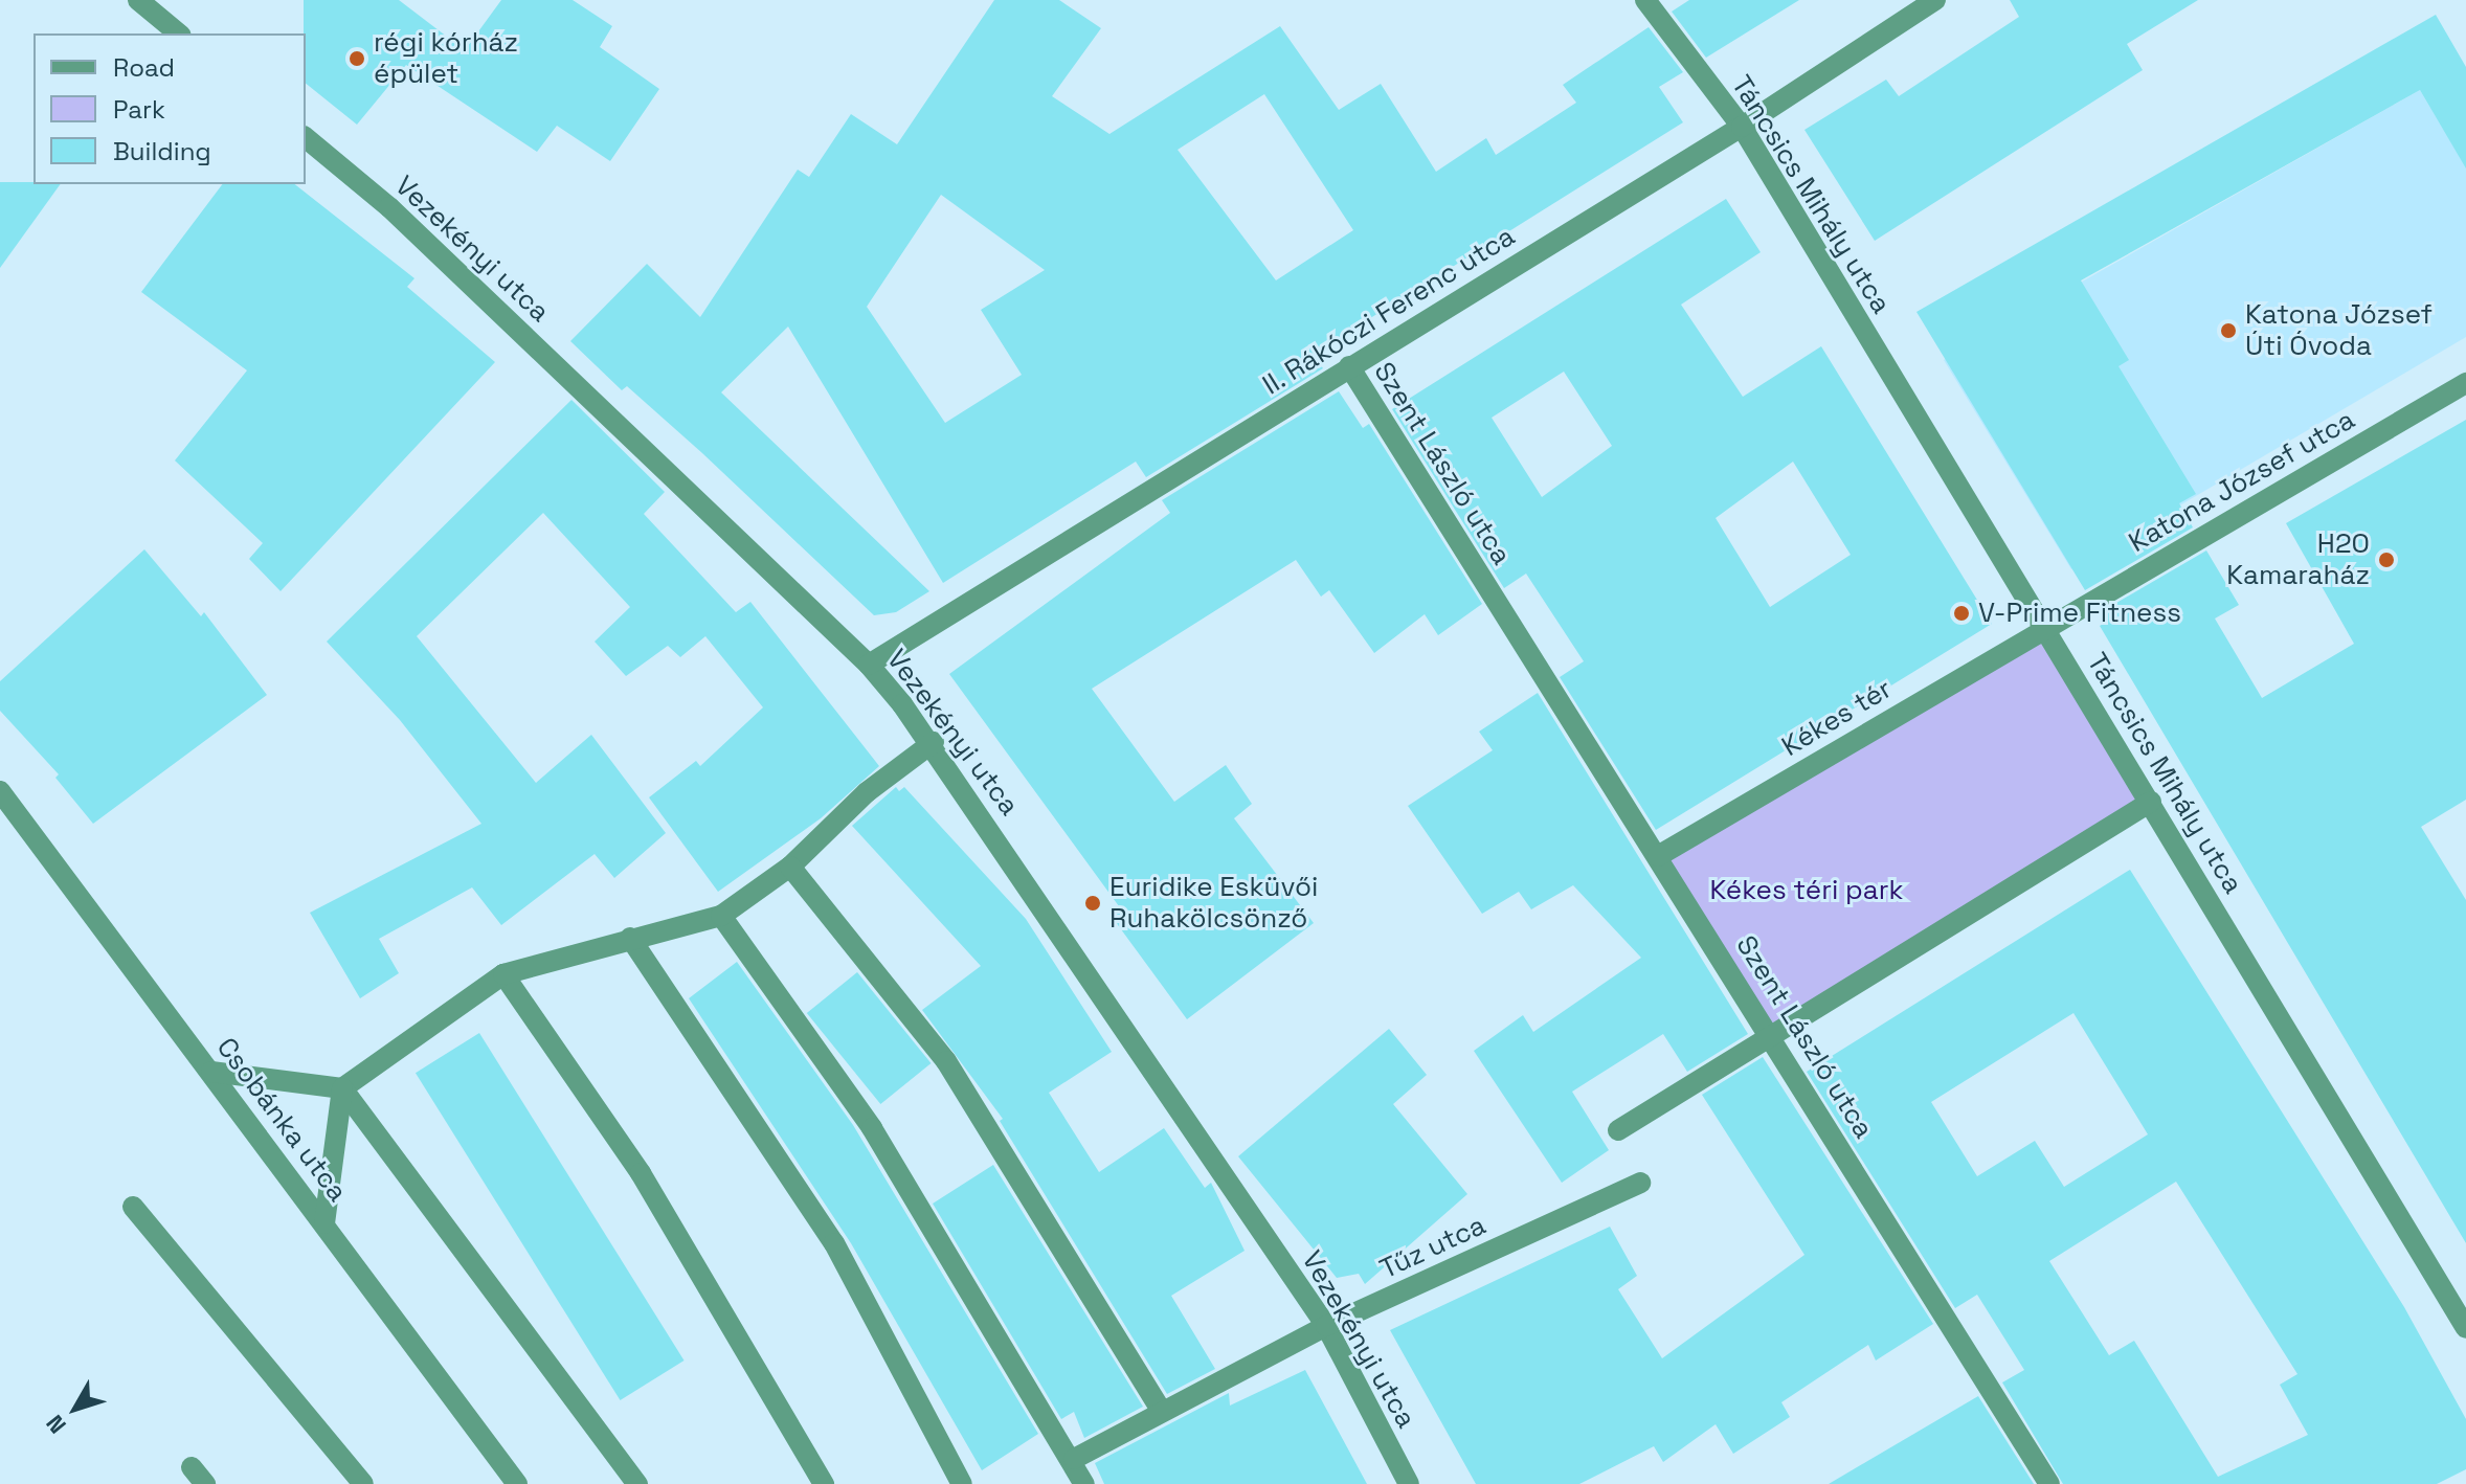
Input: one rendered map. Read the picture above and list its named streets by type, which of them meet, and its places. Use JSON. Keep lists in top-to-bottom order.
{
  "streets": {
    "street": [
      "Táncsics Mihály utca",
      "Vezekényi utca",
      "II. Rákóczi Ferenc utca",
      "Szent László utca",
      "Katona József utca",
      "Kékes tér",
      "Csobánka utca",
      "Tűz utca"
    ]
  },
  "crossings": [
    ["Táncsics Mihály utca", "II. Rákóczi Ferenc utca"],
    ["Táncsics Mihály utca", "Katona József utca"],
    ["Táncsics Mihály utca", "Kékes tér"],
    ["Vezekényi utca", "II. Rákóczi Ferenc utca"],
    ["Vezekényi utca", "Tűz utca"],
    ["II. Rákóczi Ferenc utca", "Szent László utca"],
    ["Szent László utca", "Kékes tér"],
    ["Katona József utca", "Kékes tér"]
  ],
  "parks": ["Kékes téri park"],
  "places": [
    "régi kórház épület",
    "Katona József Úti Óvoda",
    "H2O Kamaraház",
    "V-Prime Fitness",
    "Euridike Esküvői Ruhakölcsönző"
  ],
  "legend": ["Road", "Park", "Building"],
  "north": "bottom left"
}
